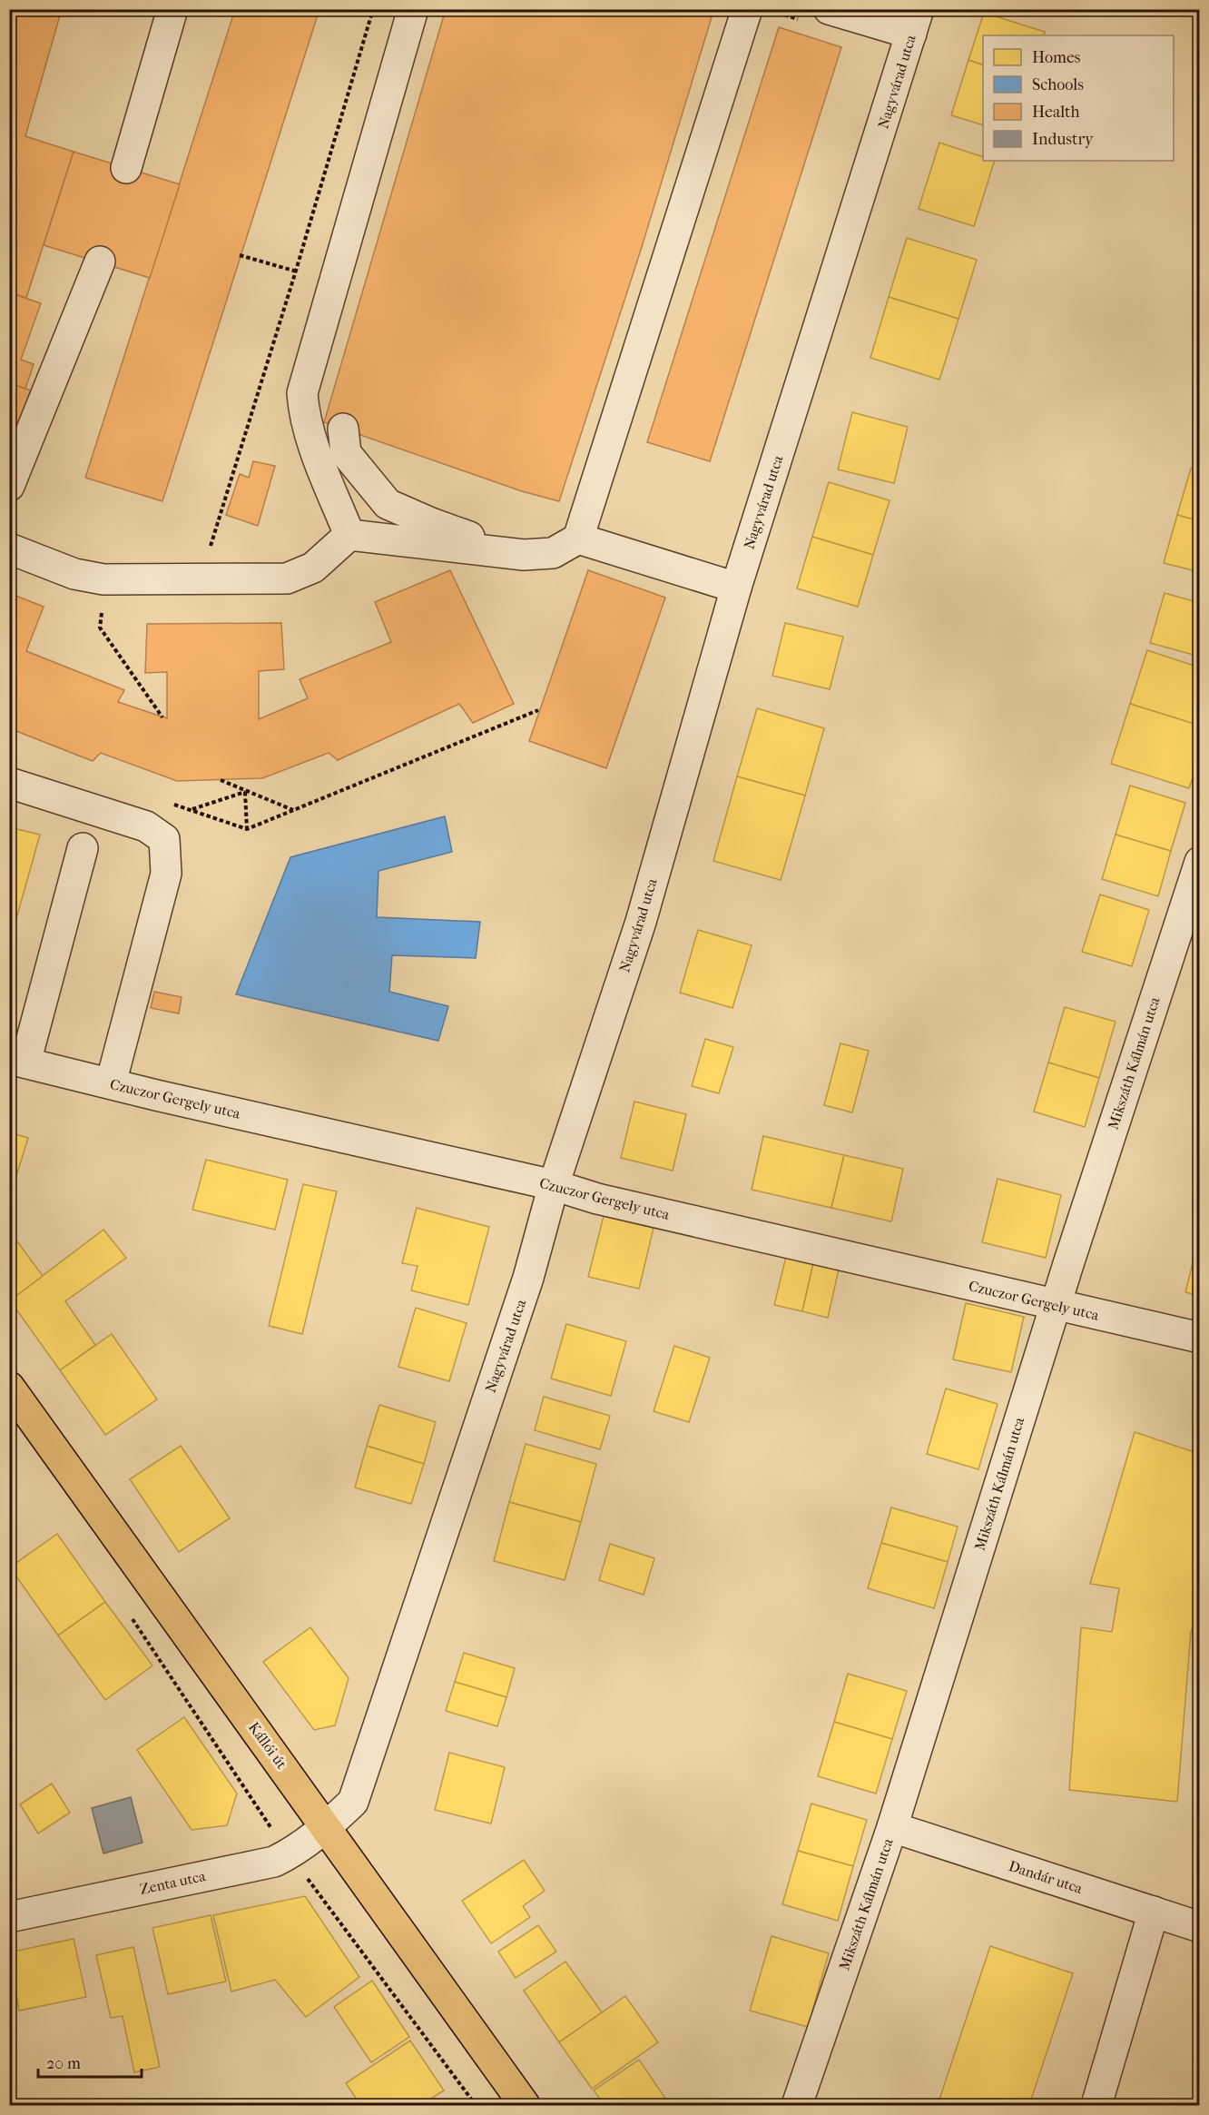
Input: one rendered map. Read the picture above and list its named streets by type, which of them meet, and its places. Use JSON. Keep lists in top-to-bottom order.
{
  "streets": {
    "main road": ["Kállói út"],
    "street": [
      "Nagyvárad utca",
      "Mikszáth Kálmán utca",
      "Czuczor Gergely utca",
      "Dandár utca",
      "Zenta utca"
    ]
  },
  "crossings": [
    ["Nagyvárad utca", "Czuczor Gergely utca"],
    ["Nagyvárad utca", "Kállói út"],
    ["Nagyvárad utca", "Zenta utca"],
    ["Mikszáth Kálmán utca", "Czuczor Gergely utca"],
    ["Mikszáth Kálmán utca", "Dandár utca"],
    ["Kállói út", "Zenta utca"]
  ],
  "legend": [
    "Homes",
    "Schools",
    "Health",
    "Industry"
  ],
  "scale_bar": "20 m"
}
